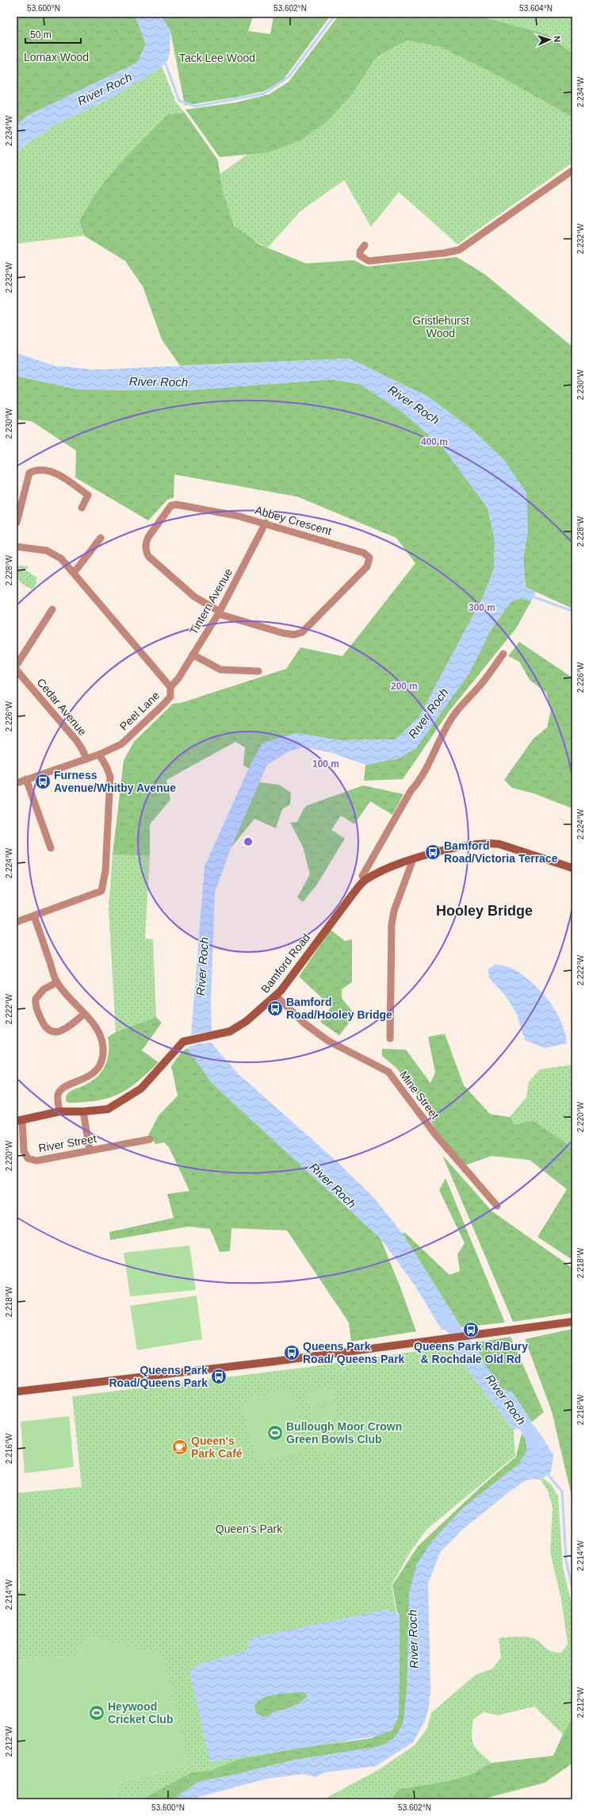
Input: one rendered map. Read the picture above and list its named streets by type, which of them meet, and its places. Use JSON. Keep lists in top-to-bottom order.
{
  "streets": {
    "street": [
      "Abbey Crescent",
      "Tintern Avenue",
      "Cedar Avenue",
      "Peel Lane",
      "Bamford Road",
      "Mine Street",
      "River Street"
    ]
  },
  "crossings": [
    ["Abbey Crescent", "Tintern Avenue"],
    ["Tintern Avenue", "Peel Lane"],
    ["Cedar Avenue", "Peel Lane"],
    ["Bamford Road", "Mine Street"],
    ["Bamford Road", "River Street"]
  ],
  "districts": ["Hooley Bridge"],
  "water": ["River Roch"],
  "parks": [
    "Lomax Wood",
    "Tack Lee Wood",
    "Gristlehurst Wood",
    "Queen's Park"
  ],
  "places": {
    "bus stop": [
      "Furness Avenue/Whitby Avenue",
      "Bamford Road/Victoria Terrace",
      "Bamford Road/Hooley Bridge",
      "Queens Park Rd/Bury & Rochdale Old Rd",
      "Queens Park Road/ Queens Park",
      "Queens Park Road/Queens Park"
    ],
    "sports": ["Bullough Moor Crown Green Bowls Club", "Heywood Cricket Club"],
    "cafe": ["Queen's Park Café"]
  },
  "scale_bar": "50 m",
  "north": "right",
  "coordinates": [
    "53.600°N",
    "53.602°N",
    "53.604°N",
    "2.234°W",
    "2.232°W",
    "2.230°W",
    "2.228°W",
    "2.226°W",
    "2.224°W",
    "2.222°W",
    "2.220°W",
    "2.218°W",
    "2.216°W",
    "2.214°W",
    "2.212°W"
  ],
  "rings": [
    "400 m",
    "300 m",
    "200 m",
    "100 m"
  ]
}
